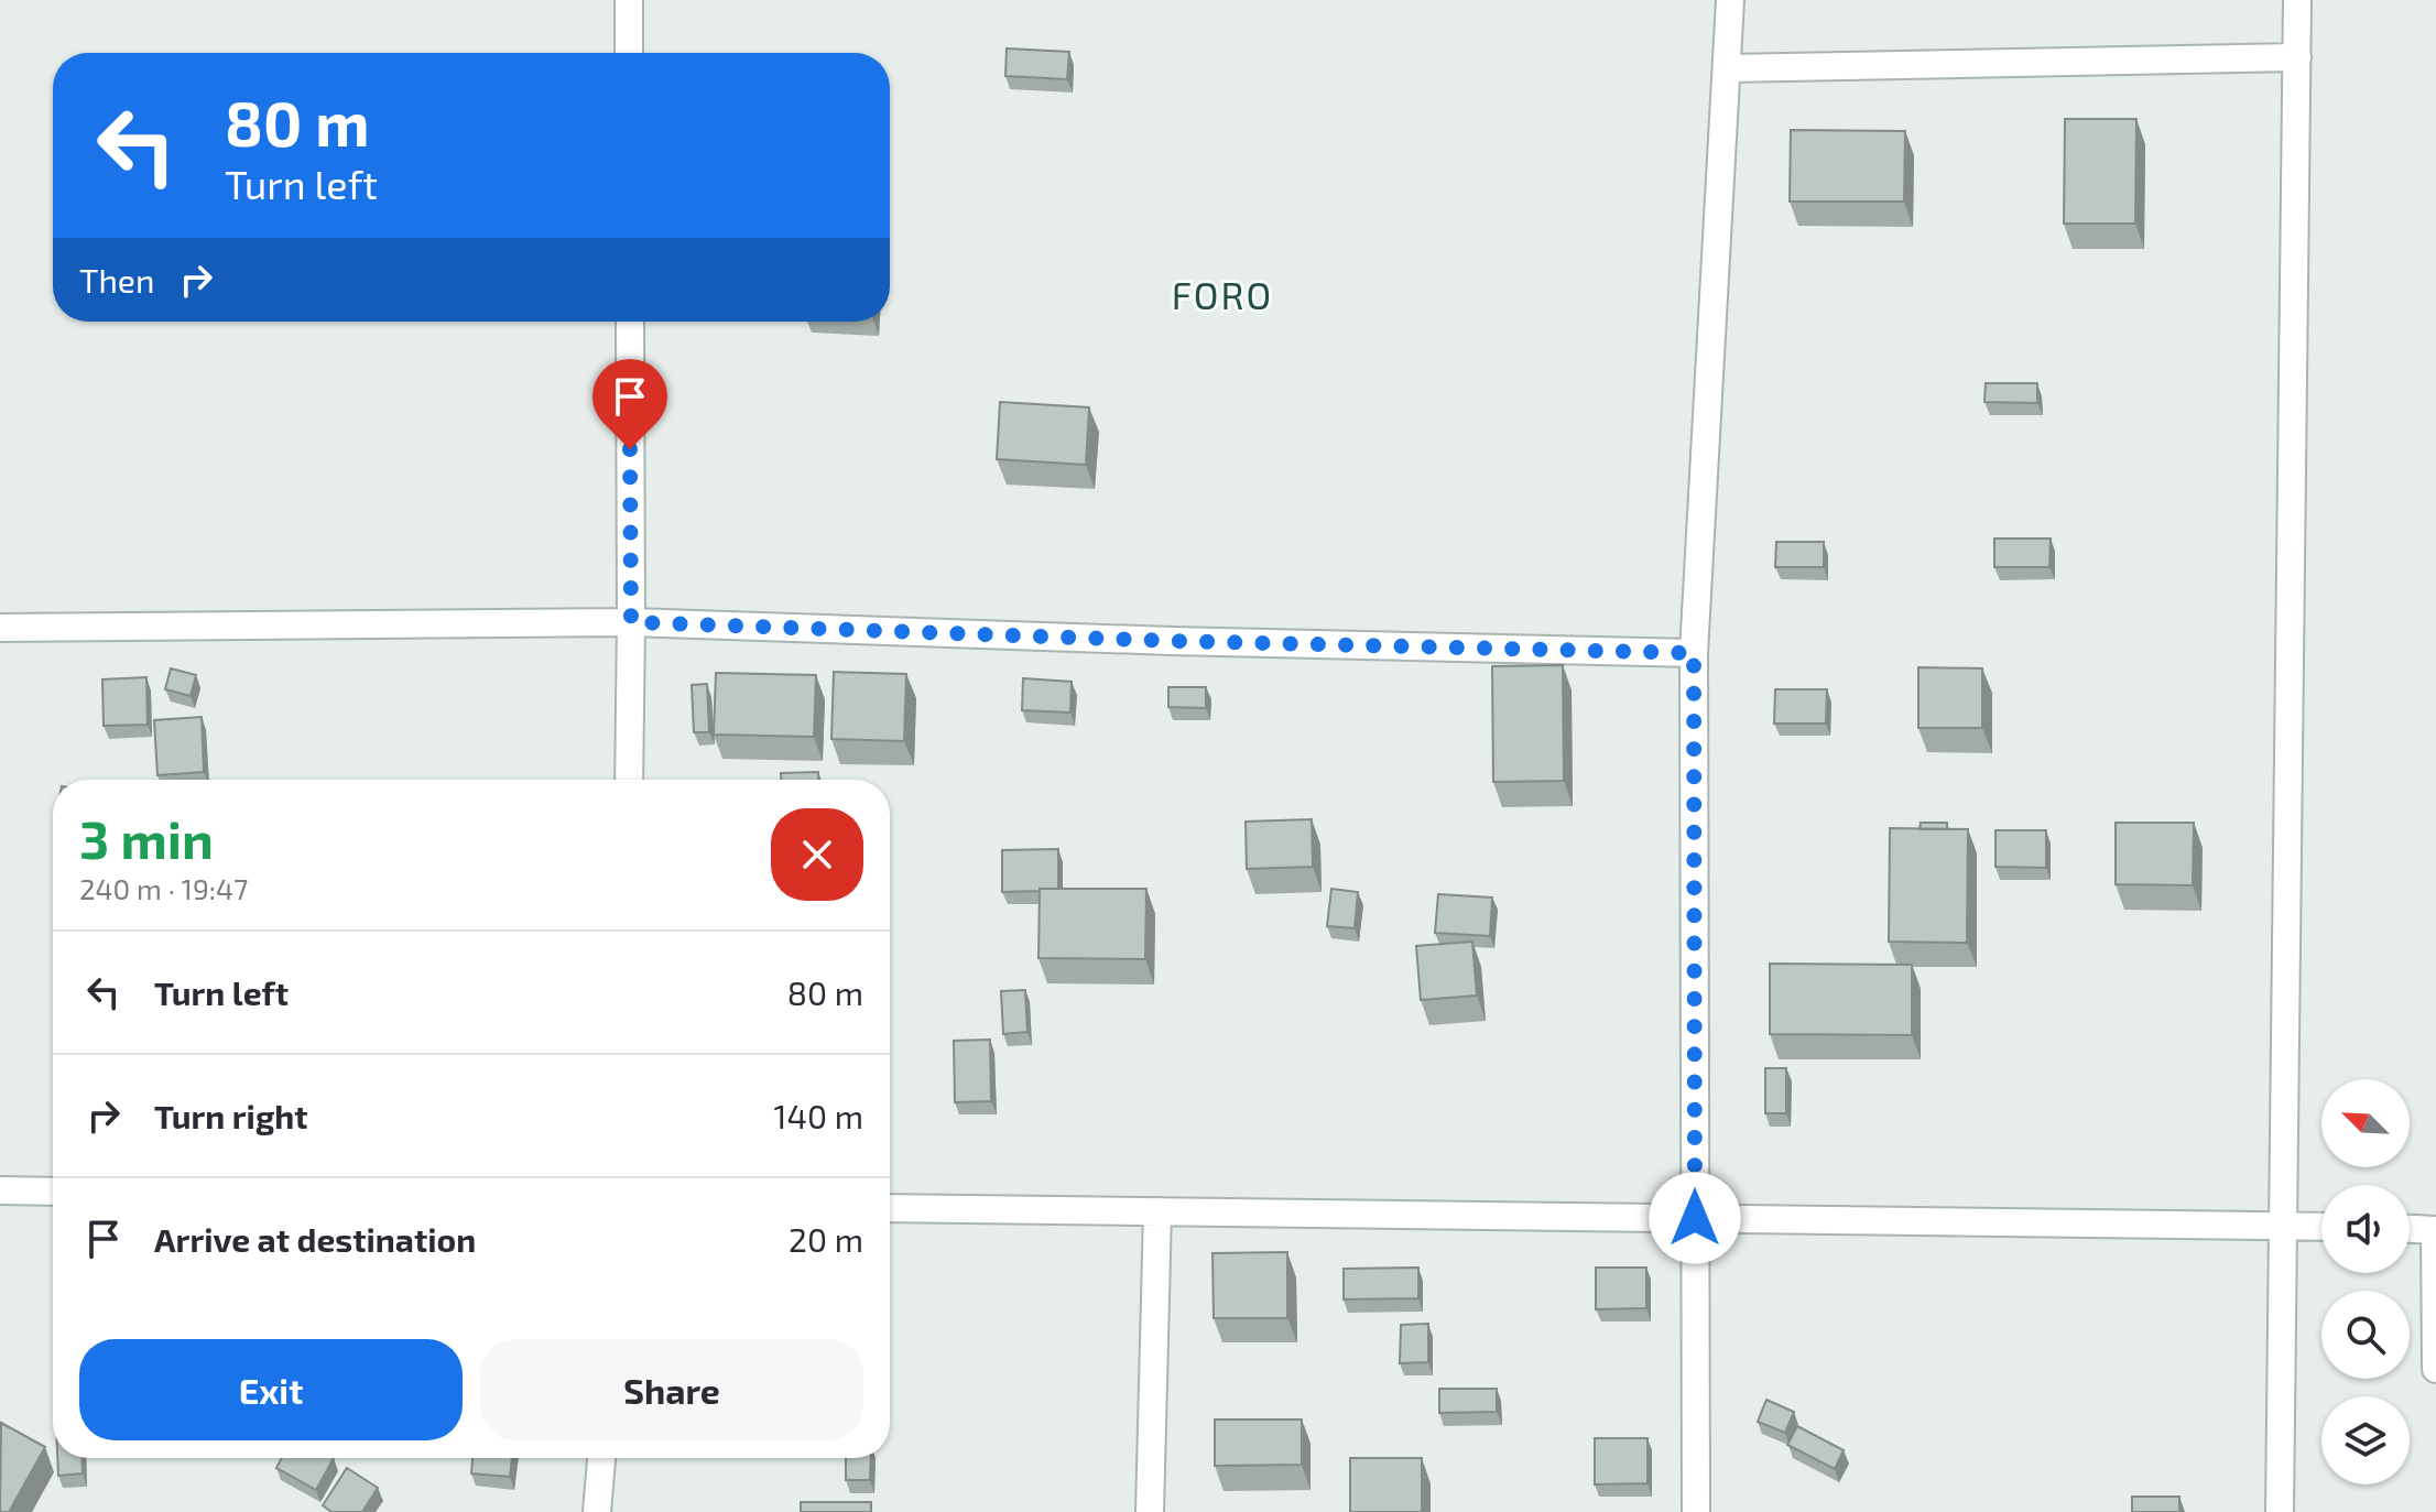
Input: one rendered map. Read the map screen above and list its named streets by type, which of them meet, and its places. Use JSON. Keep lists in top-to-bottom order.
{
  "districts": ["FORO"],
  "north": "top left",
  "page": {
    "turn": ["80 m", "Turn left"],
    "then": "Then",
    "heading": ["3 min", "240 m · 19:47"],
    "list": [
      {
        "name": "Turn left",
        "value": "80 m"
      },
      {
        "name": "Turn right",
        "value": "140 m"
      },
      {
        "name": "Arrive at destination",
        "value": "20 m"
      }
    ],
    "buttons": ["Exit", "Share"]
  }
}
